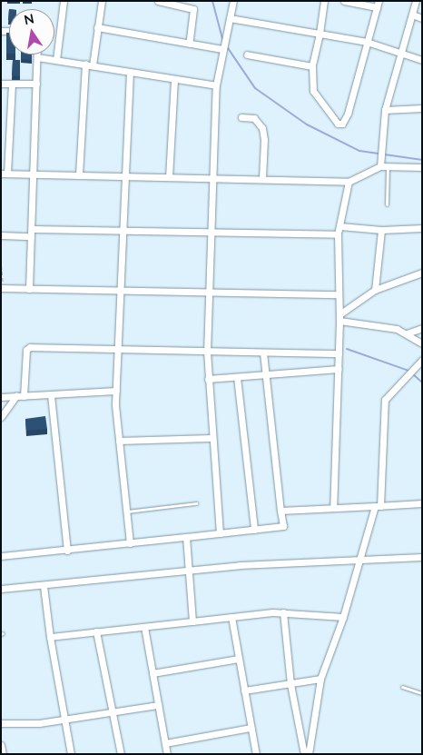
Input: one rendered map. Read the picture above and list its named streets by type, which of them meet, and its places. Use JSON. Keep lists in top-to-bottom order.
{
  "north": "top"
}
